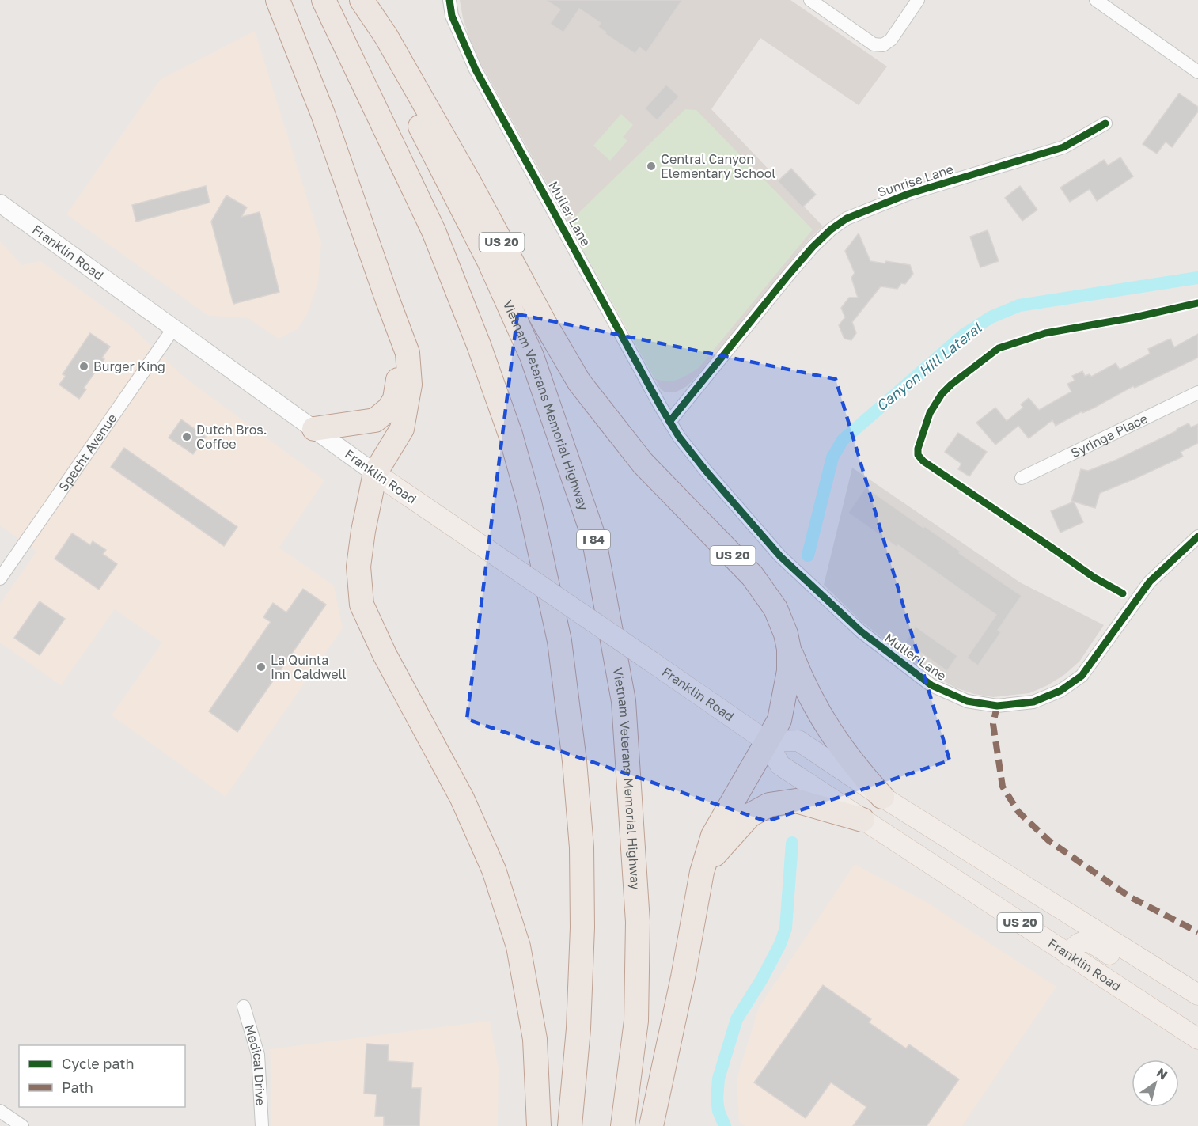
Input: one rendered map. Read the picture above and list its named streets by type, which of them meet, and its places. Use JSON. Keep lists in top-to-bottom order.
{
  "streets": {
    "highway": ["US 20", "Vietnam Veterans Memorial Highway", "I 84"],
    "main road": ["Franklin Road"],
    "street": [
      "Sunrise Lane",
      "Muller Lane",
      "Syringa Place",
      "Specht Avenue",
      "Medical Drive"
    ]
  },
  "crossings": [
    ["Sunrise Lane", "Muller Lane"],
    ["US 20", "Franklin Road"],
    ["Franklin Road", "Specht Avenue"]
  ],
  "water": ["Canyon Hill Lateral"],
  "places": [
    "Central Canyon Elementary School",
    "Burger King",
    "Dutch Bros. Coffee",
    "La Quinta Inn Caldwell"
  ],
  "legend": ["Cycle path", "Path"],
  "north": "top right"
}
